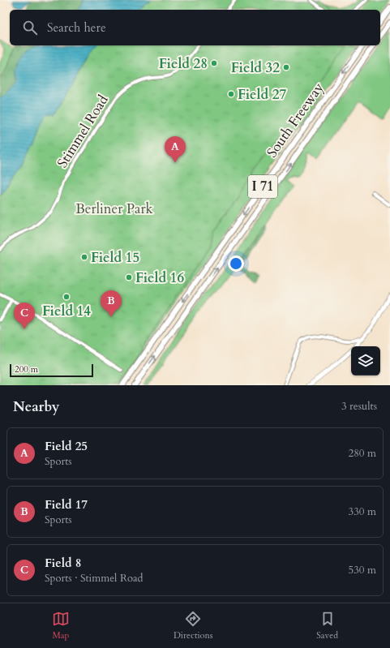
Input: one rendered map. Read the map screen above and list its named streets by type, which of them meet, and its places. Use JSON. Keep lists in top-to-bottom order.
{
  "streets": {
    "highway": ["South Freeway", "I 71"],
    "street": ["Stimmel Road"]
  },
  "parks": ["Berliner Park"],
  "places": [
    "Field 28",
    "Field 32",
    "Field 27",
    "Field 15",
    "Field 16",
    "Field 14"
  ],
  "scale_bar": "200 m",
  "page": {
    "search": "Search here",
    "pins": ["A", "B", "C"],
    "scale": "200 m",
    "heading": ["Nearby", "3 results"],
    "list": [
      {
        "mark": "A",
        "name": "Field 25",
        "note": "Sports",
        "value": "280 m"
      },
      {
        "mark": "B",
        "name": "Field 17",
        "note": "Sports",
        "value": "330 m"
      },
      {
        "mark": "C",
        "name": "Field 8",
        "note": "Sports · Stimmel Road",
        "value": "530 m"
      }
    ],
    "nav": ["Map", "Directions", "Saved"]
  }
}
